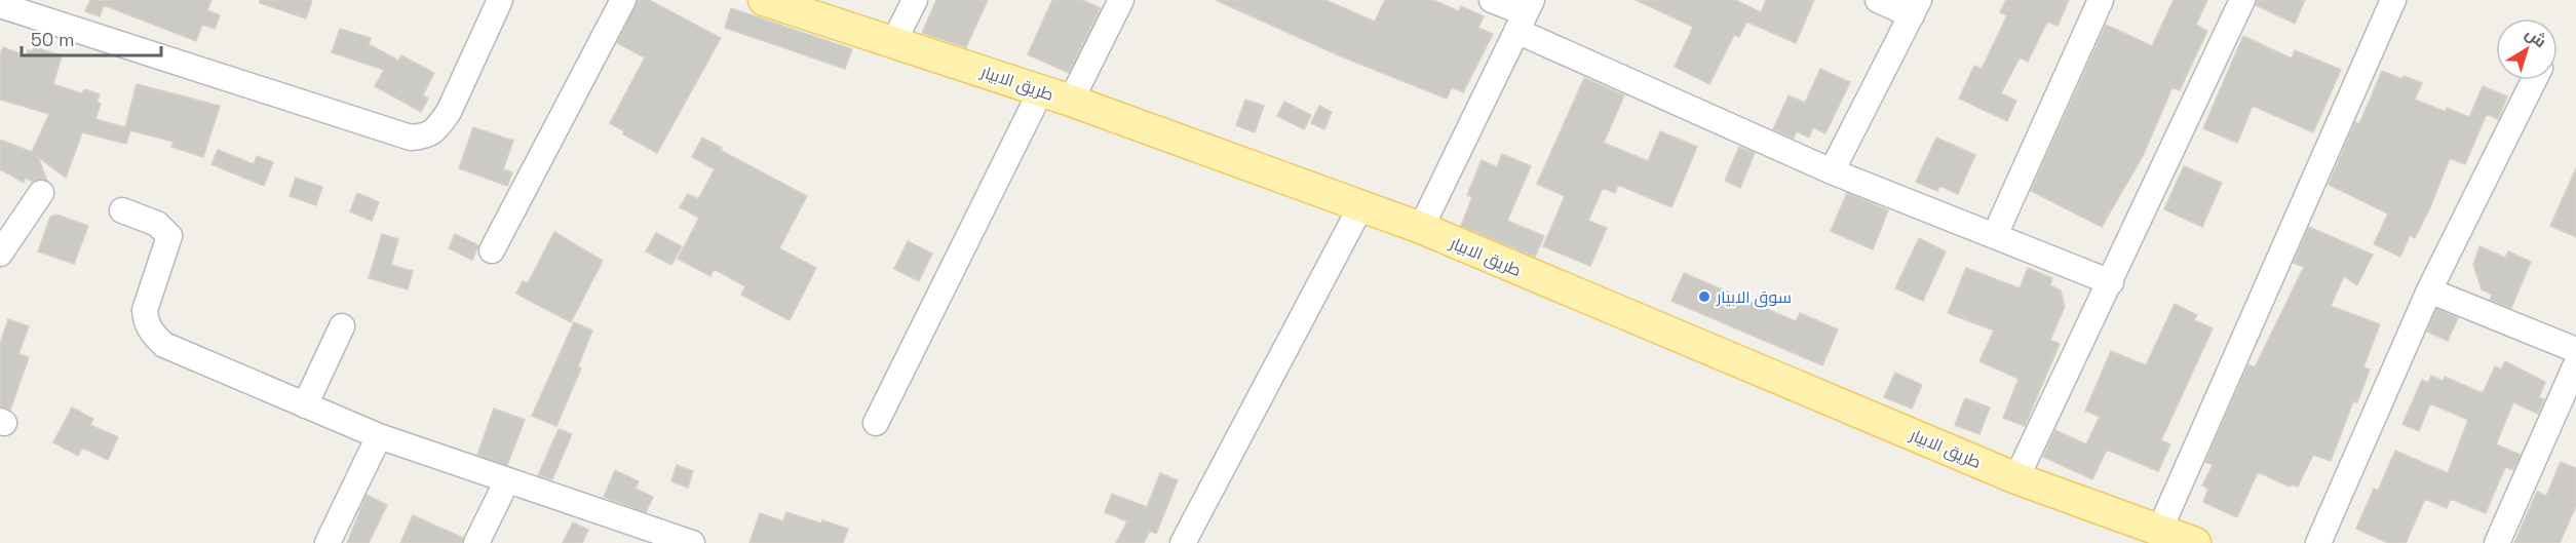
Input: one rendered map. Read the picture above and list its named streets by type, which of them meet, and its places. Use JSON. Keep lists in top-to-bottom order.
{
  "streets": {
    "main road": ["طريق الابيار"]
  },
  "places": ["سوق الابيار"],
  "scale_bar": "50 m",
  "north": "top right"
}
